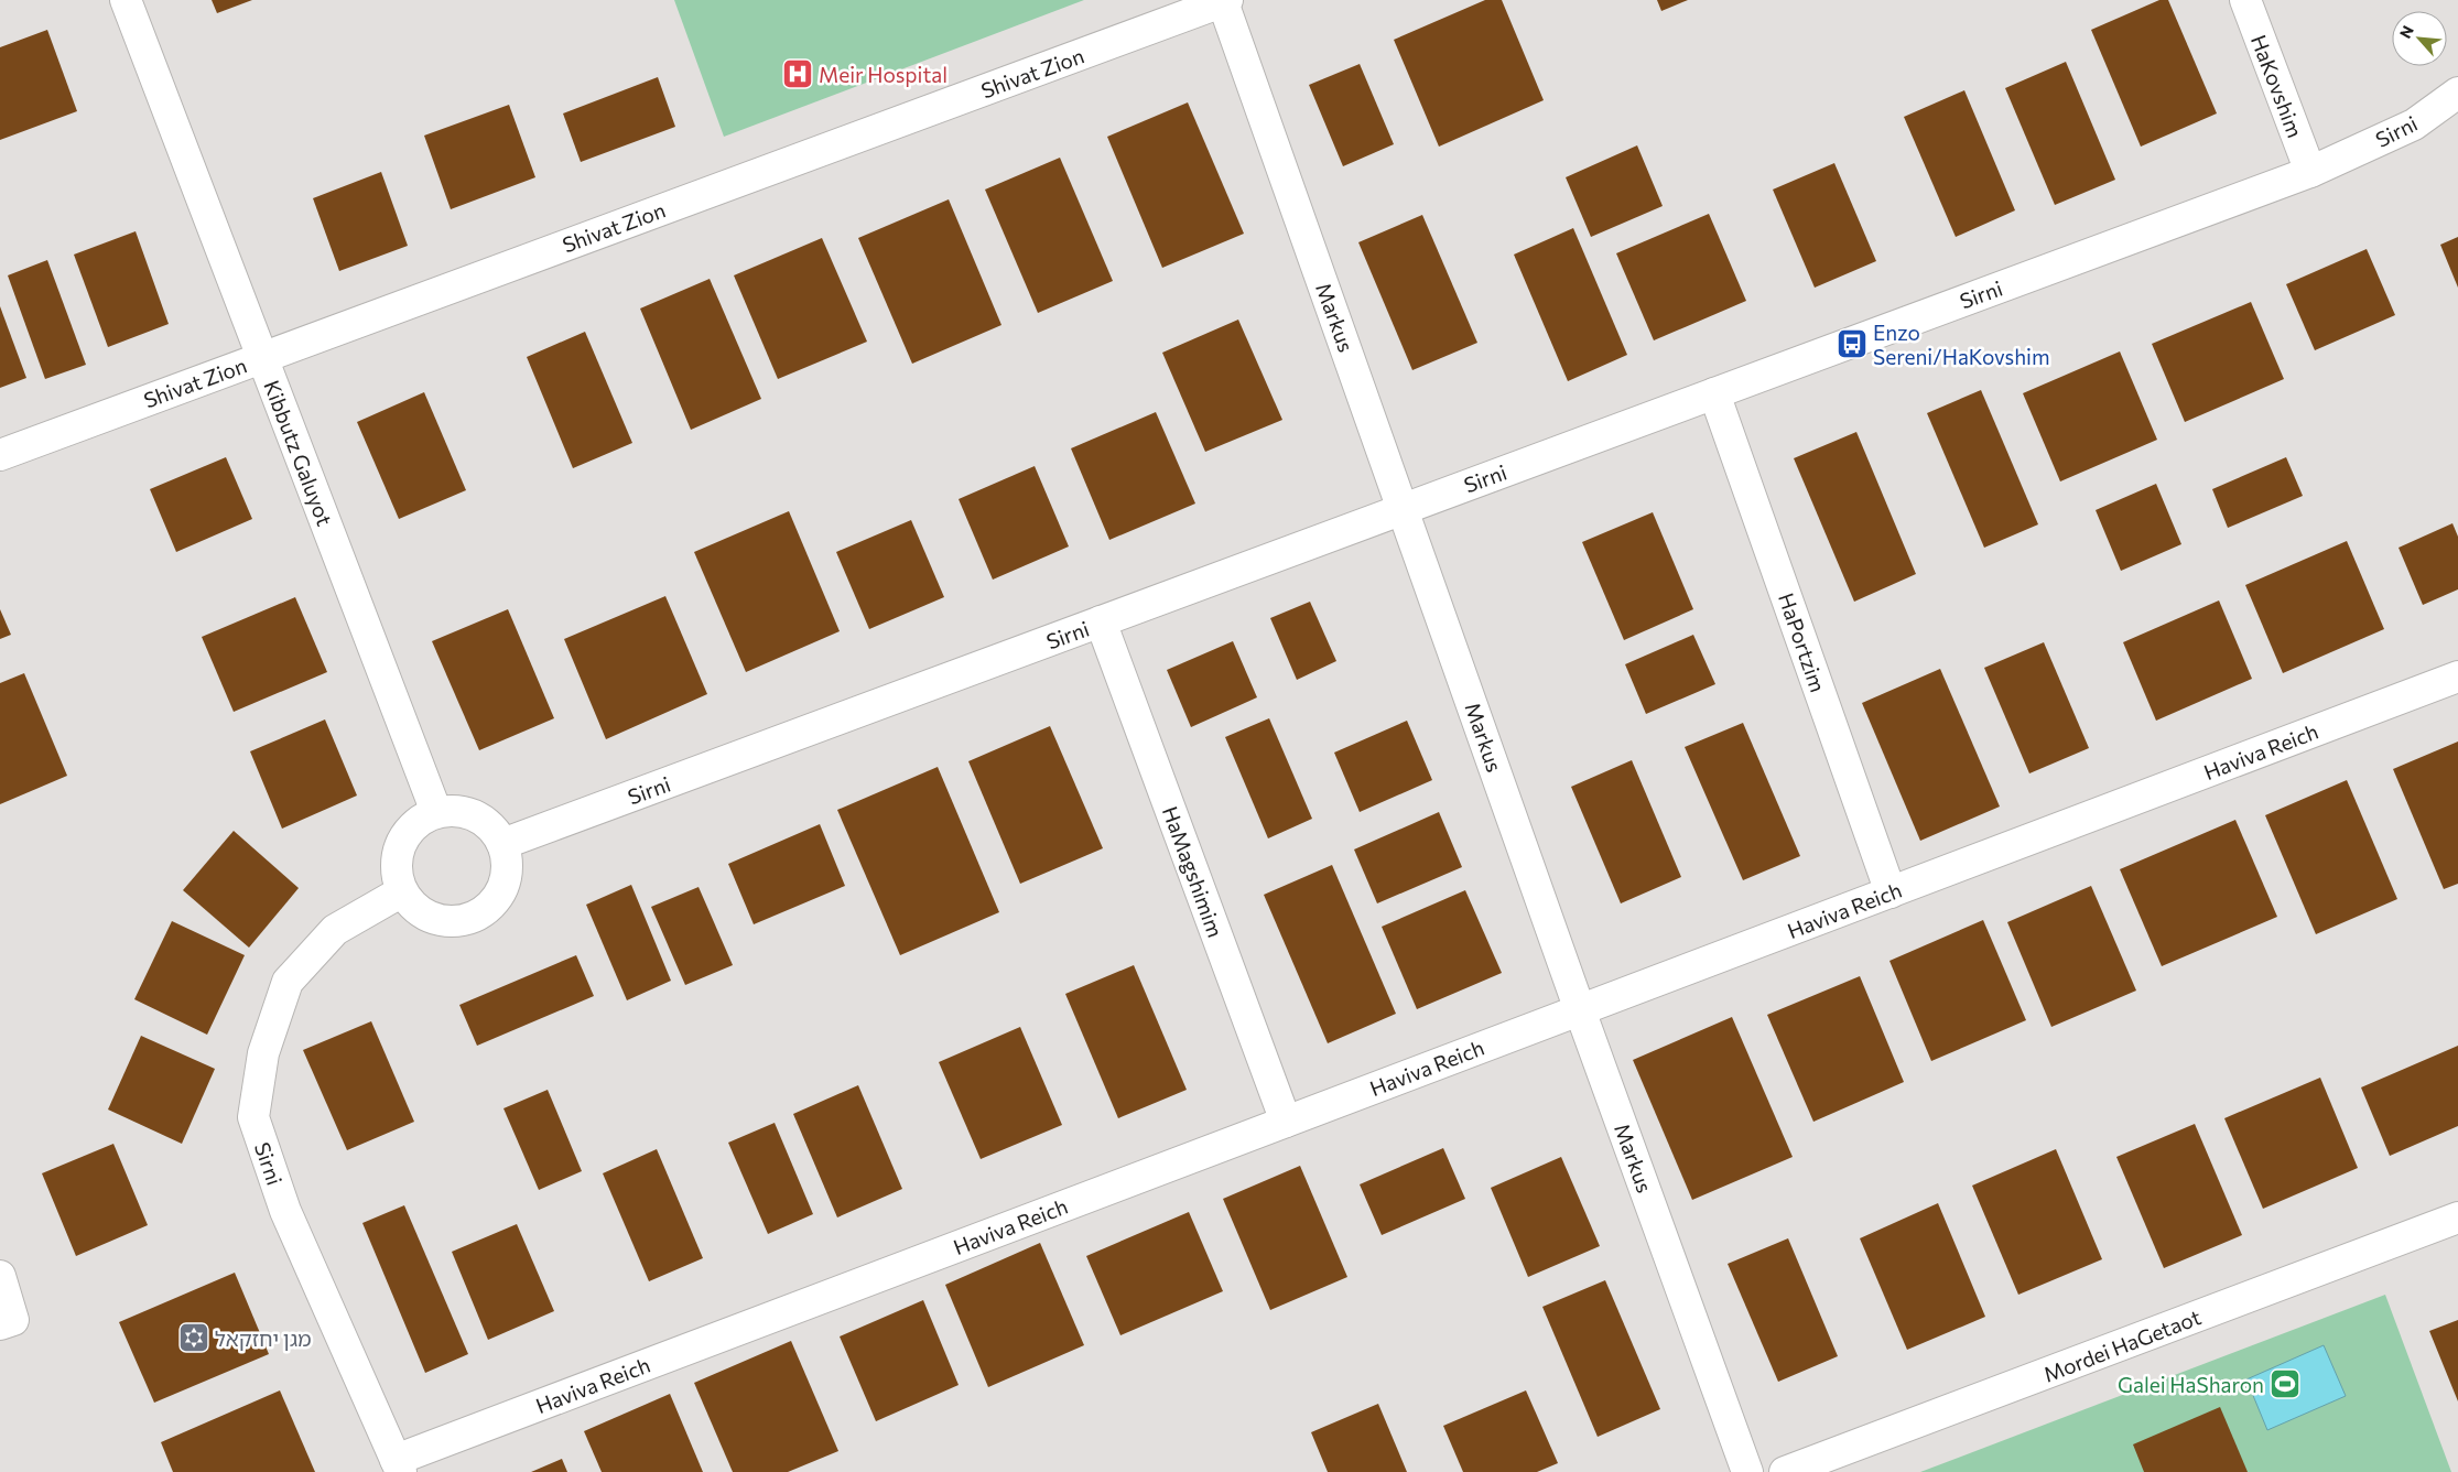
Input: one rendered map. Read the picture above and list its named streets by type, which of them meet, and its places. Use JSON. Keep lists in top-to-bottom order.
{
  "streets": {
    "street": [
      "Shivat Zion",
      "HaKovshim",
      "Sirni",
      "Markus",
      "Kibbutz Galuyot",
      "HaPortzim",
      "Haviva Reich",
      "HaMagshimim",
      "Mordei HaGetaot"
    ]
  },
  "crossings": [
    ["Shivat Zion", "Markus"],
    ["Shivat Zion", "Kibbutz Galuyot"],
    ["HaKovshim", "Sirni"],
    ["Sirni", "Markus"],
    ["Sirni", "Kibbutz Galuyot"],
    ["Sirni", "HaPortzim"],
    ["Sirni", "Haviva Reich"],
    ["Sirni", "HaMagshimim"],
    ["Markus", "Haviva Reich"],
    ["HaPortzim", "Haviva Reich"],
    ["Haviva Reich", "HaMagshimim"]
  ],
  "places": {
    "hospital": ["Meir Hospital"],
    "bus stop": ["Enzo Sereni/HaKovshim"],
    "synagogue": ["מגן יחזקאל"],
    "sports": ["Galei HaSharon"]
  },
  "north": "top left"
}
